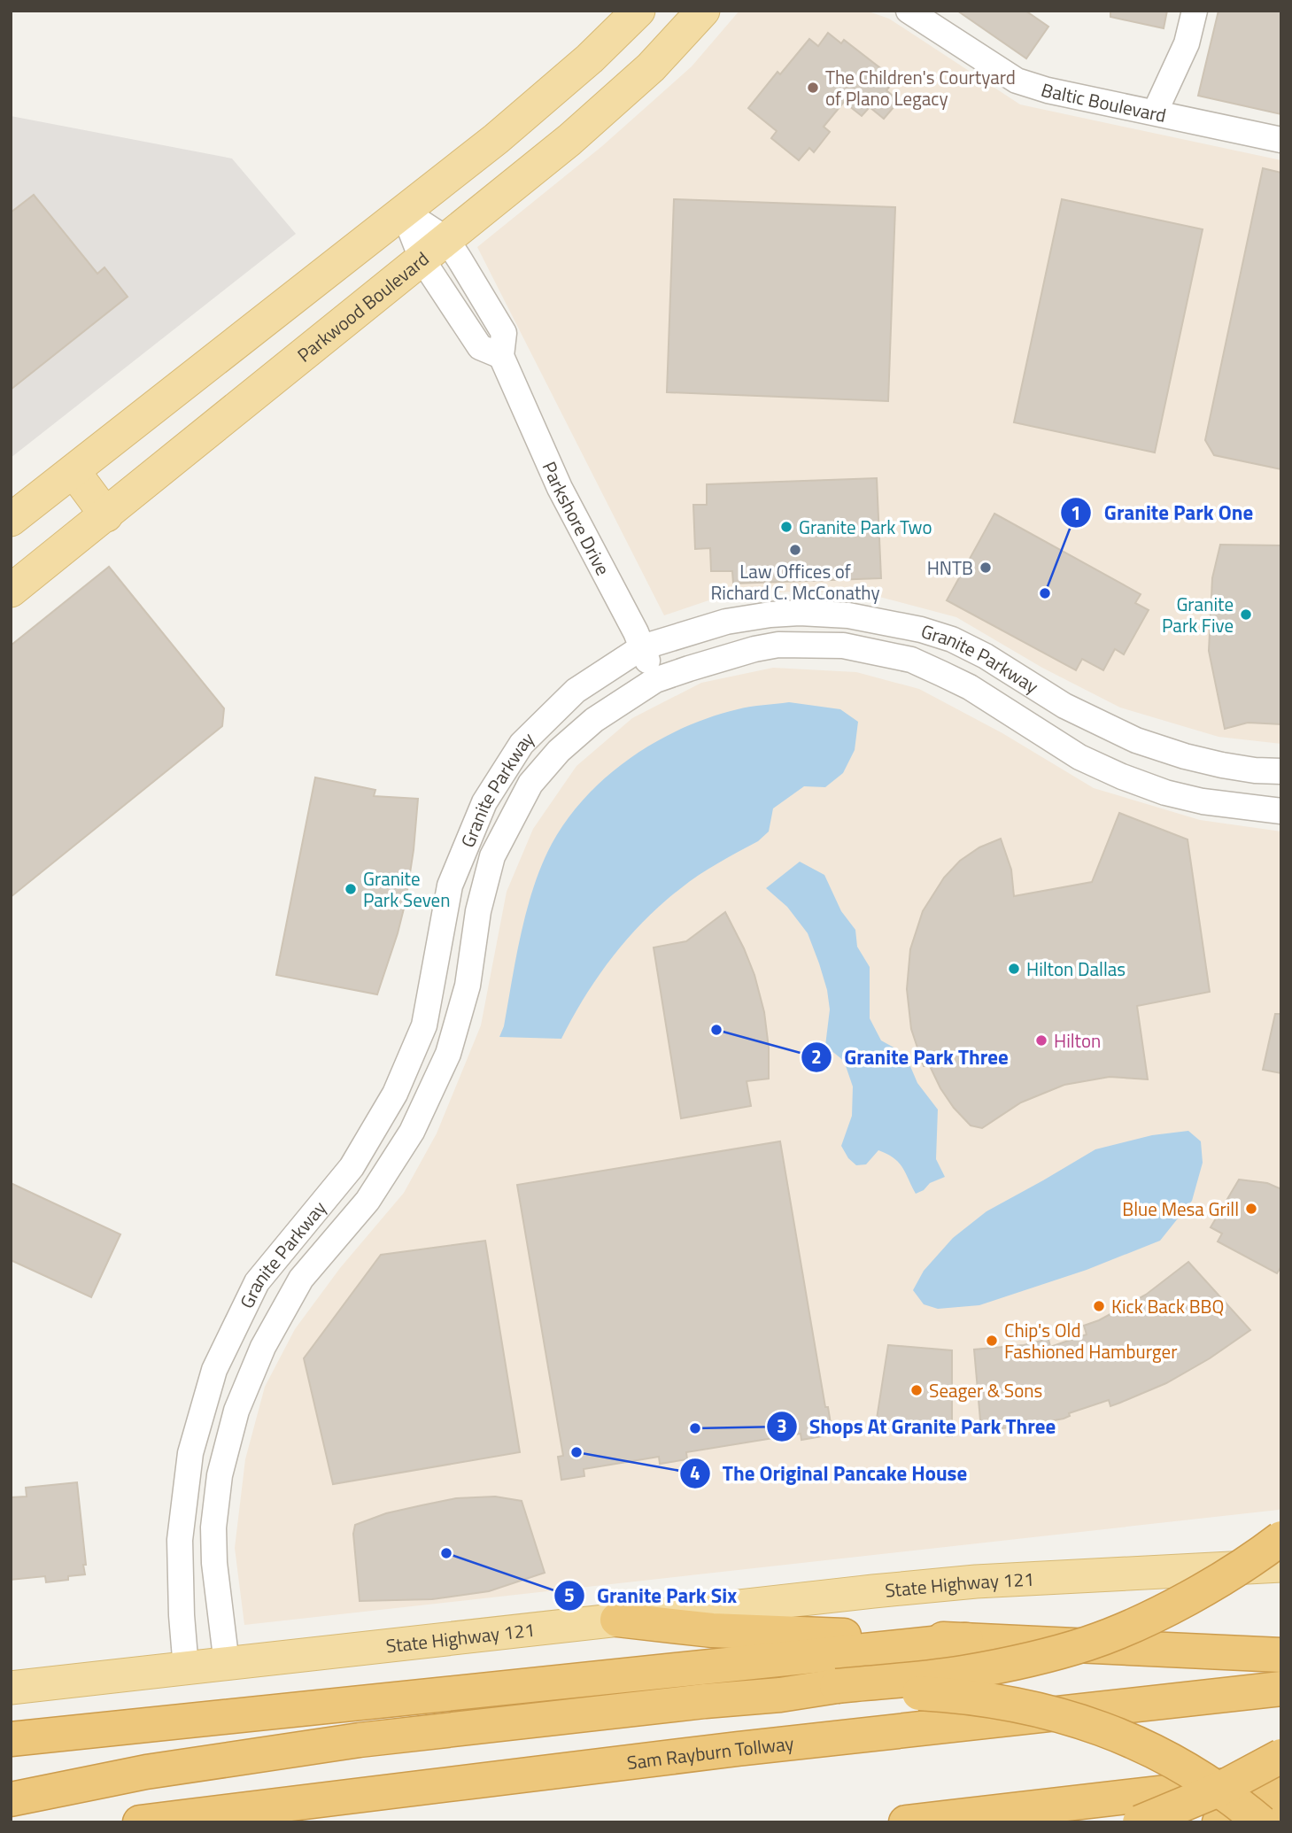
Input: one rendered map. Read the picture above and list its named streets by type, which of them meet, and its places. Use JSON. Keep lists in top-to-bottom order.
{
  "streets": {
    "highway": ["Sam Rayburn Tollway"],
    "main road": ["Parkwood Boulevard", "State Highway 121"],
    "street": ["Baltic Boulevard", "Parkshore Drive", "Granite Parkway"]
  },
  "crossings": [
    ["Parkwood Boulevard", "Parkshore Drive"],
    ["Parkshore Drive", "Granite Parkway"],
    ["Granite Parkway", "State Highway 121"]
  ],
  "places": [
    "The Children's Courtyard of Plano Legacy",
    "Granite Park Two",
    "Law Offices of Richard C. McConathy",
    "HNTB",
    "Granite Park One",
    "Granite Park Five",
    "Granite Park Seven",
    "Hilton Dallas",
    "Granite Park Three",
    "Hilton",
    "Blue Mesa Grill",
    "Kick Back BBQ",
    "Chip's Old Fashioned Hamburger",
    "Seager & Sons",
    "Shops At Granite Park Three",
    "The Original Pancake House",
    "Granite Park Six"
  ]
}
